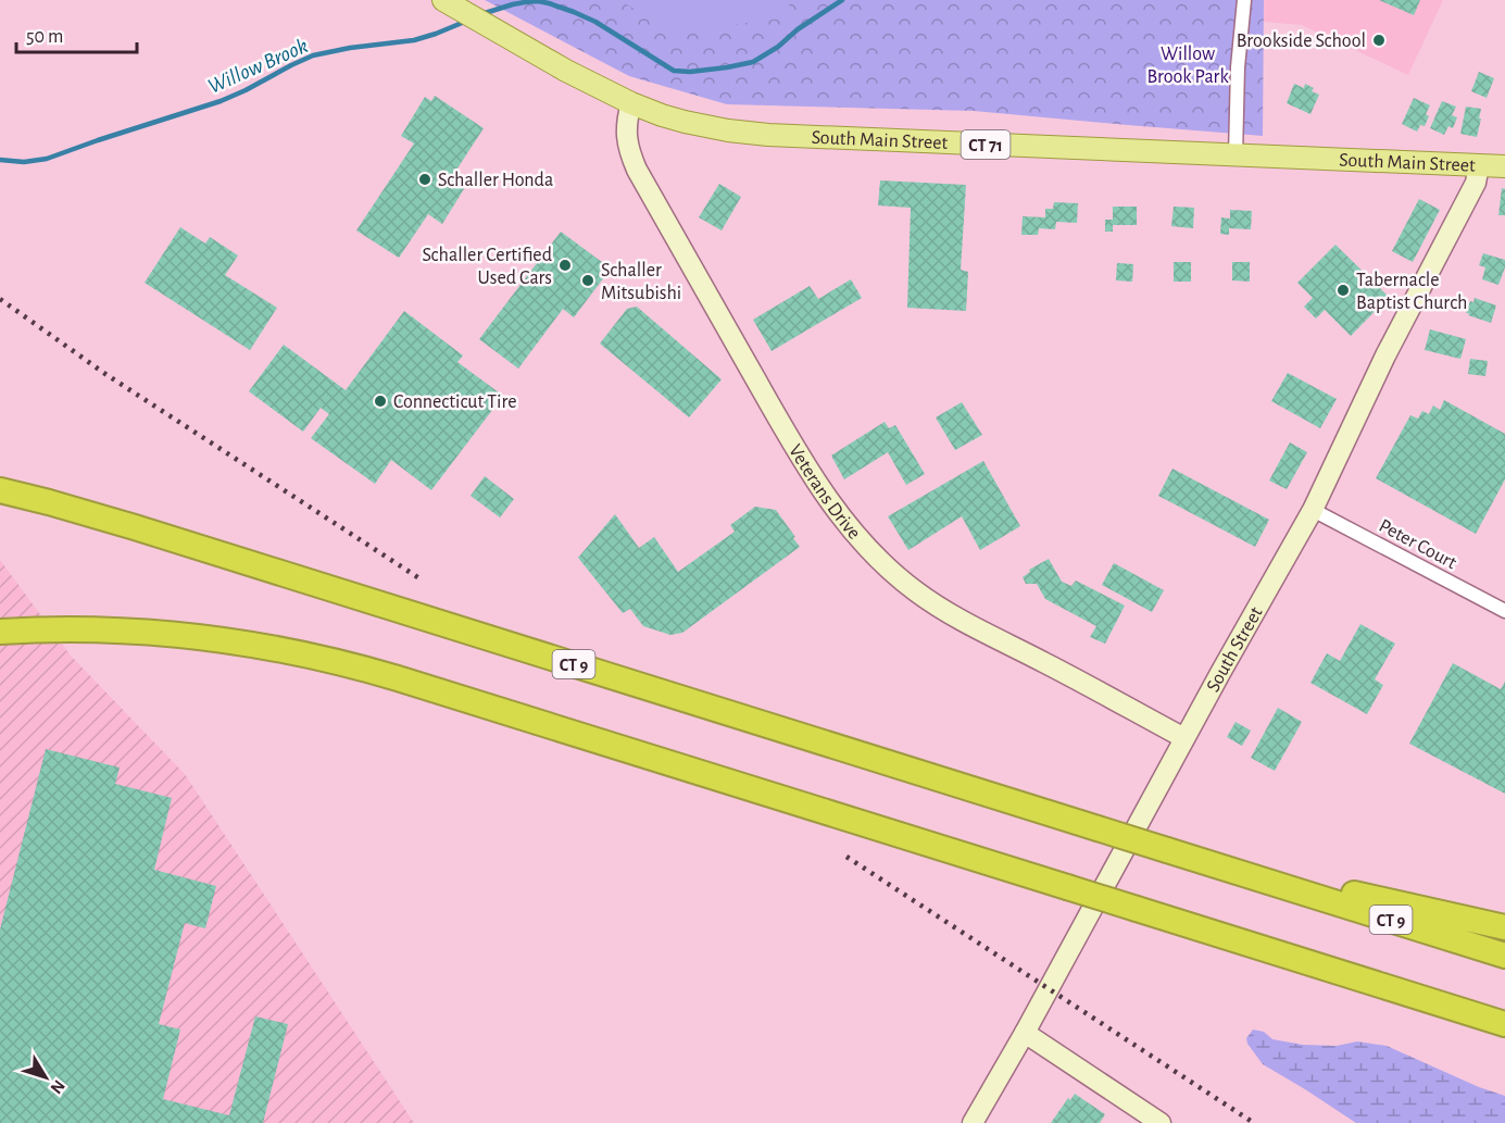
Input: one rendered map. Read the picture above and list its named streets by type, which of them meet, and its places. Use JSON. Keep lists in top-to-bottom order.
{
  "streets": {
    "highway": ["CT 9"],
    "main road": [
      "South Main Street",
      "CT 71",
      "Veterans Drive",
      "South Street"
    ],
    "street": ["Peter Court"]
  },
  "crossings": [
    ["South Main Street", "Veterans Drive"],
    ["South Main Street", "South Street"],
    ["Veterans Drive", "South Street"],
    ["Peter Court", "South Street"]
  ],
  "water": ["Willow Brook"],
  "parks": ["Willow Brook Park"],
  "places": [
    "Brookside School",
    "Schaller Honda",
    "Schaller Certified Used Cars",
    "Schaller Mitsubishi",
    "Tabernacle Baptist Church",
    "Connecticut Tire"
  ],
  "scale_bar": "50 m",
  "north": "bottom right"
}
